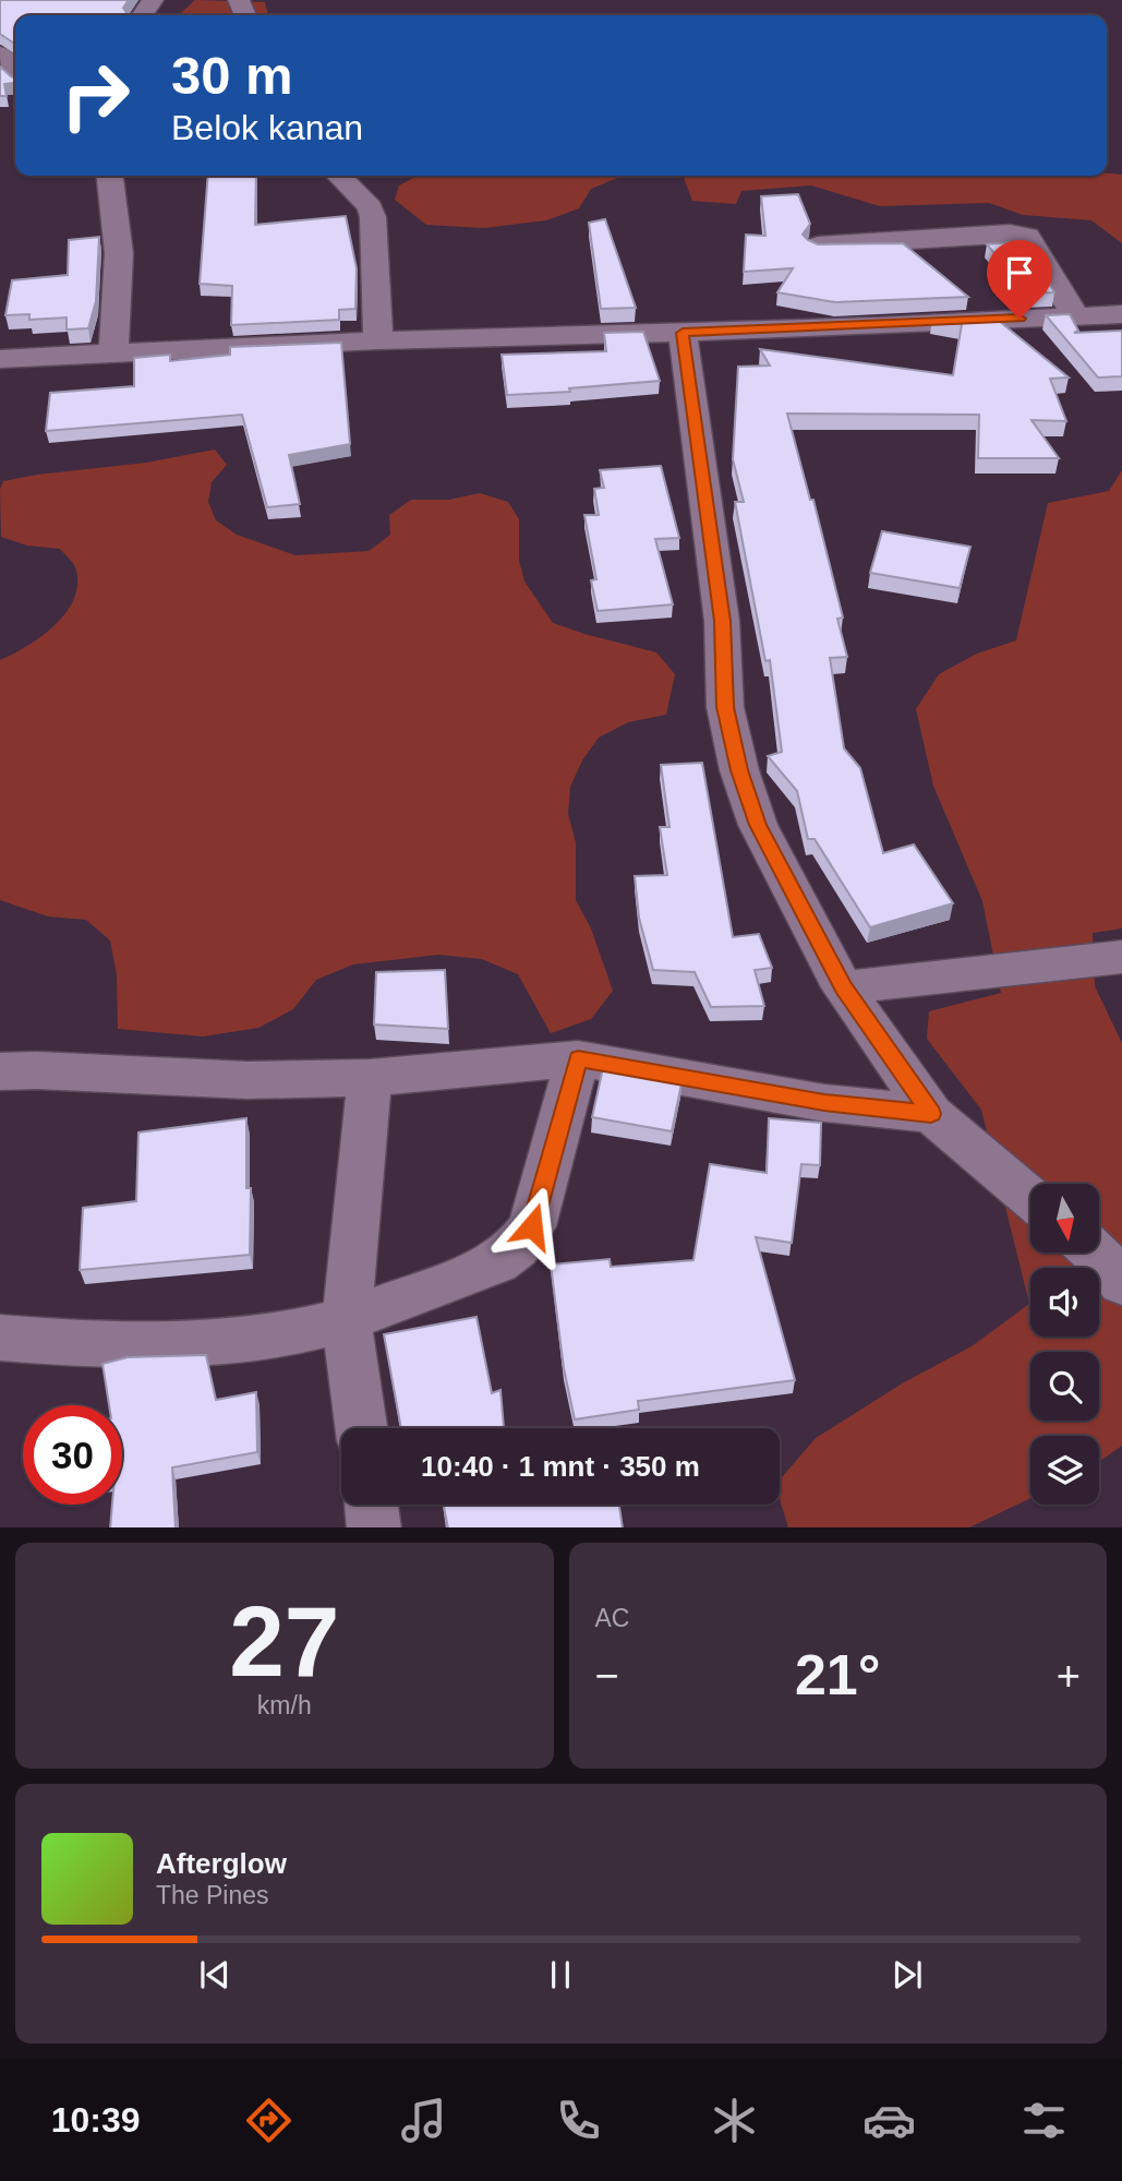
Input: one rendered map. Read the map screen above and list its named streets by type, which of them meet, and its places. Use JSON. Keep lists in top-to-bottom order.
{
  "north": "bottom",
  "page": {
    "turn": ["30 m", "Belok kanan"],
    "limit": "30",
    "trip": "10:40 · 1 mnt · 350 m",
    "tile": [
      ["27", "km/h"],
      "AC"
    ],
    "heat": ["−", "21°", "+"],
    "song": ["Afterglow", "The Pines"],
    "tabs": "10:39"
  }
}
